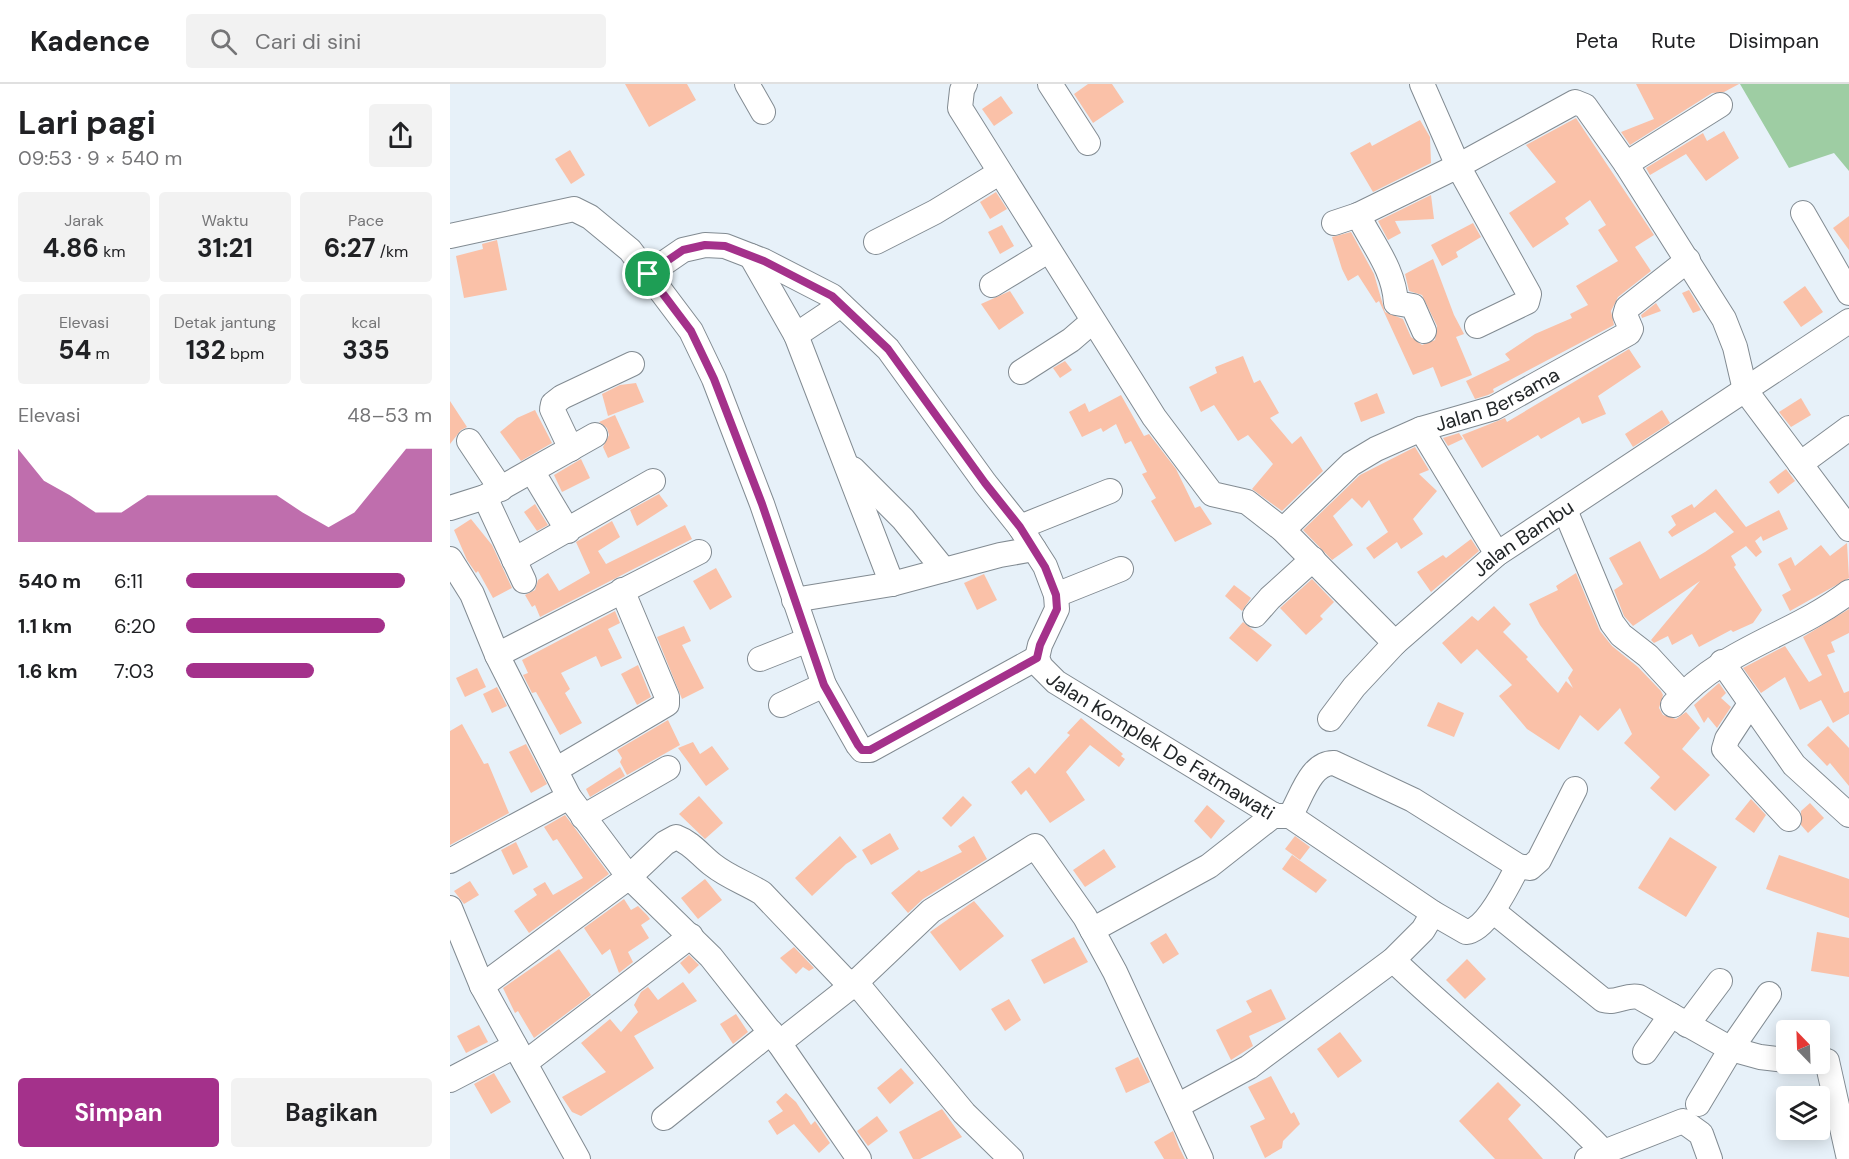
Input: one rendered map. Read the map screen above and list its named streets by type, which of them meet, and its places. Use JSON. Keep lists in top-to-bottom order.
{
  "streets": {
    "street": ["Jalan Bersama", "Jalan Bambu", "Jalan Komplek De Fatmawati"]
  },
  "north": "top left",
  "page": {
    "header": "Kadence",
    "search": "Cari di sini",
    "nav": ["Peta", "Rute", "Disimpan"],
    "heading": ["Lari pagi", "09:53 · 9 × 540 m"],
    "stats": [
      ["Jarak", "4.86 km"],
      ["Waktu", "31:21"],
      ["Pace", "6:27 /km"],
      ["Elevasi", "54 m"],
      ["Detak jantung", "132 bpm"],
      ["kcal", "335"]
    ],
    "chart": ["Elevasi", "48–53 m"],
    "list": [
      {
        "name": "540 m",
        "note": "6:11"
      },
      {
        "name": "1.1 km",
        "note": "6:20"
      },
      {
        "name": "1.6 km",
        "note": "7:03"
      }
    ],
    "buttons": ["Simpan", "Bagikan"]
  }
}
